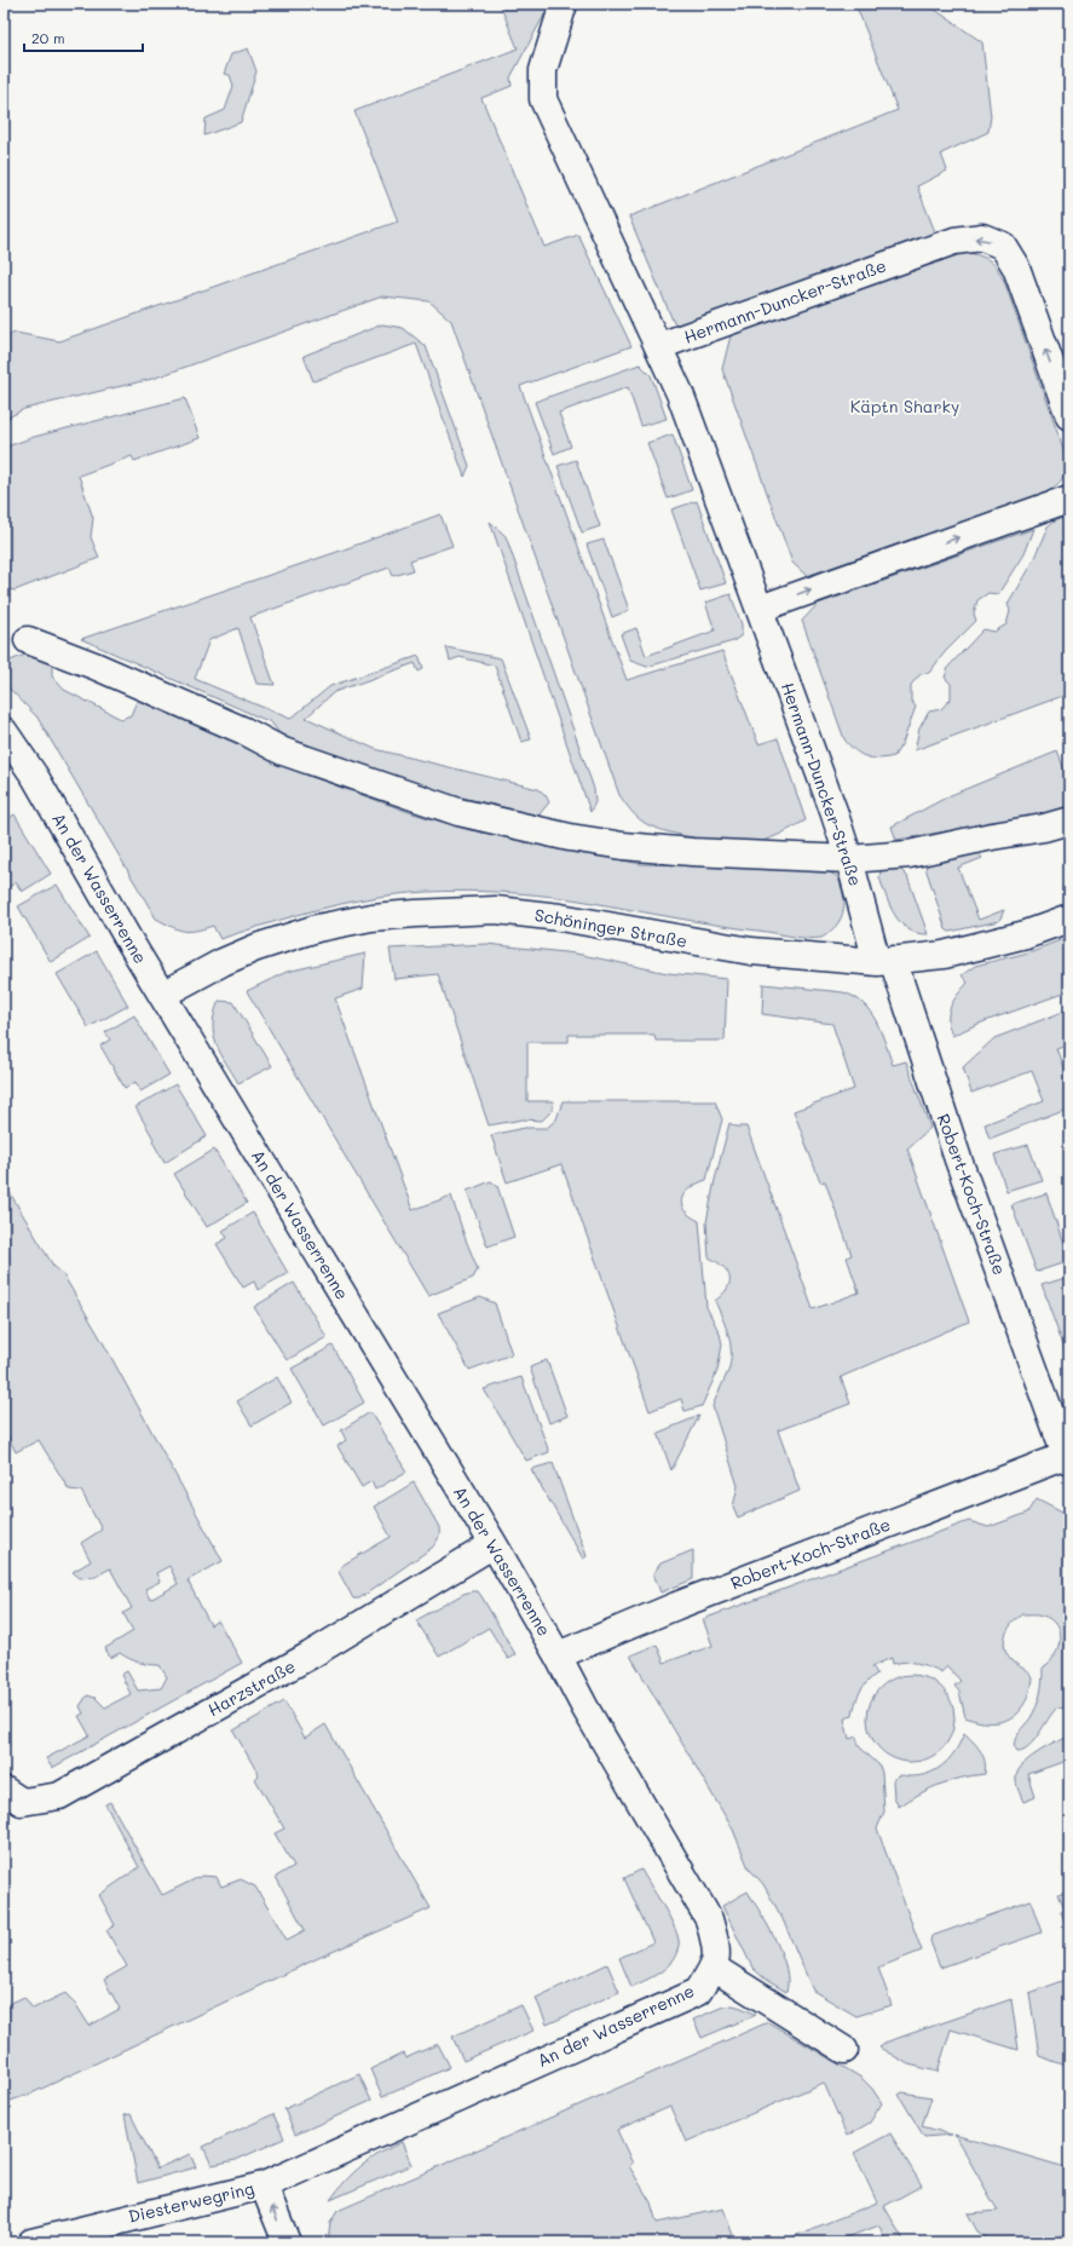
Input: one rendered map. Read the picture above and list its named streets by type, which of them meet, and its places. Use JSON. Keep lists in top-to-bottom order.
{
  "streets": {
    "street": [
      "Hermann-Duncker-Straße",
      "An der Wasserrenne",
      "Schöninger Straße",
      "Robert-Koch-Straße",
      "Harzstraße",
      "Diesterwegring"
    ]
  },
  "crossings": [
    ["Hermann-Duncker-Straße", "Schöninger Straße"],
    ["Hermann-Duncker-Straße", "Robert-Koch-Straße"],
    ["An der Wasserrenne", "Schöninger Straße"],
    ["An der Wasserrenne", "Robert-Koch-Straße"],
    ["An der Wasserrenne", "Harzstraße"],
    ["An der Wasserrenne", "Diesterwegring"],
    ["Schöninger Straße", "Robert-Koch-Straße"]
  ],
  "parks": ["Käptn Sharky"],
  "scale_bar": "20 m"
}
